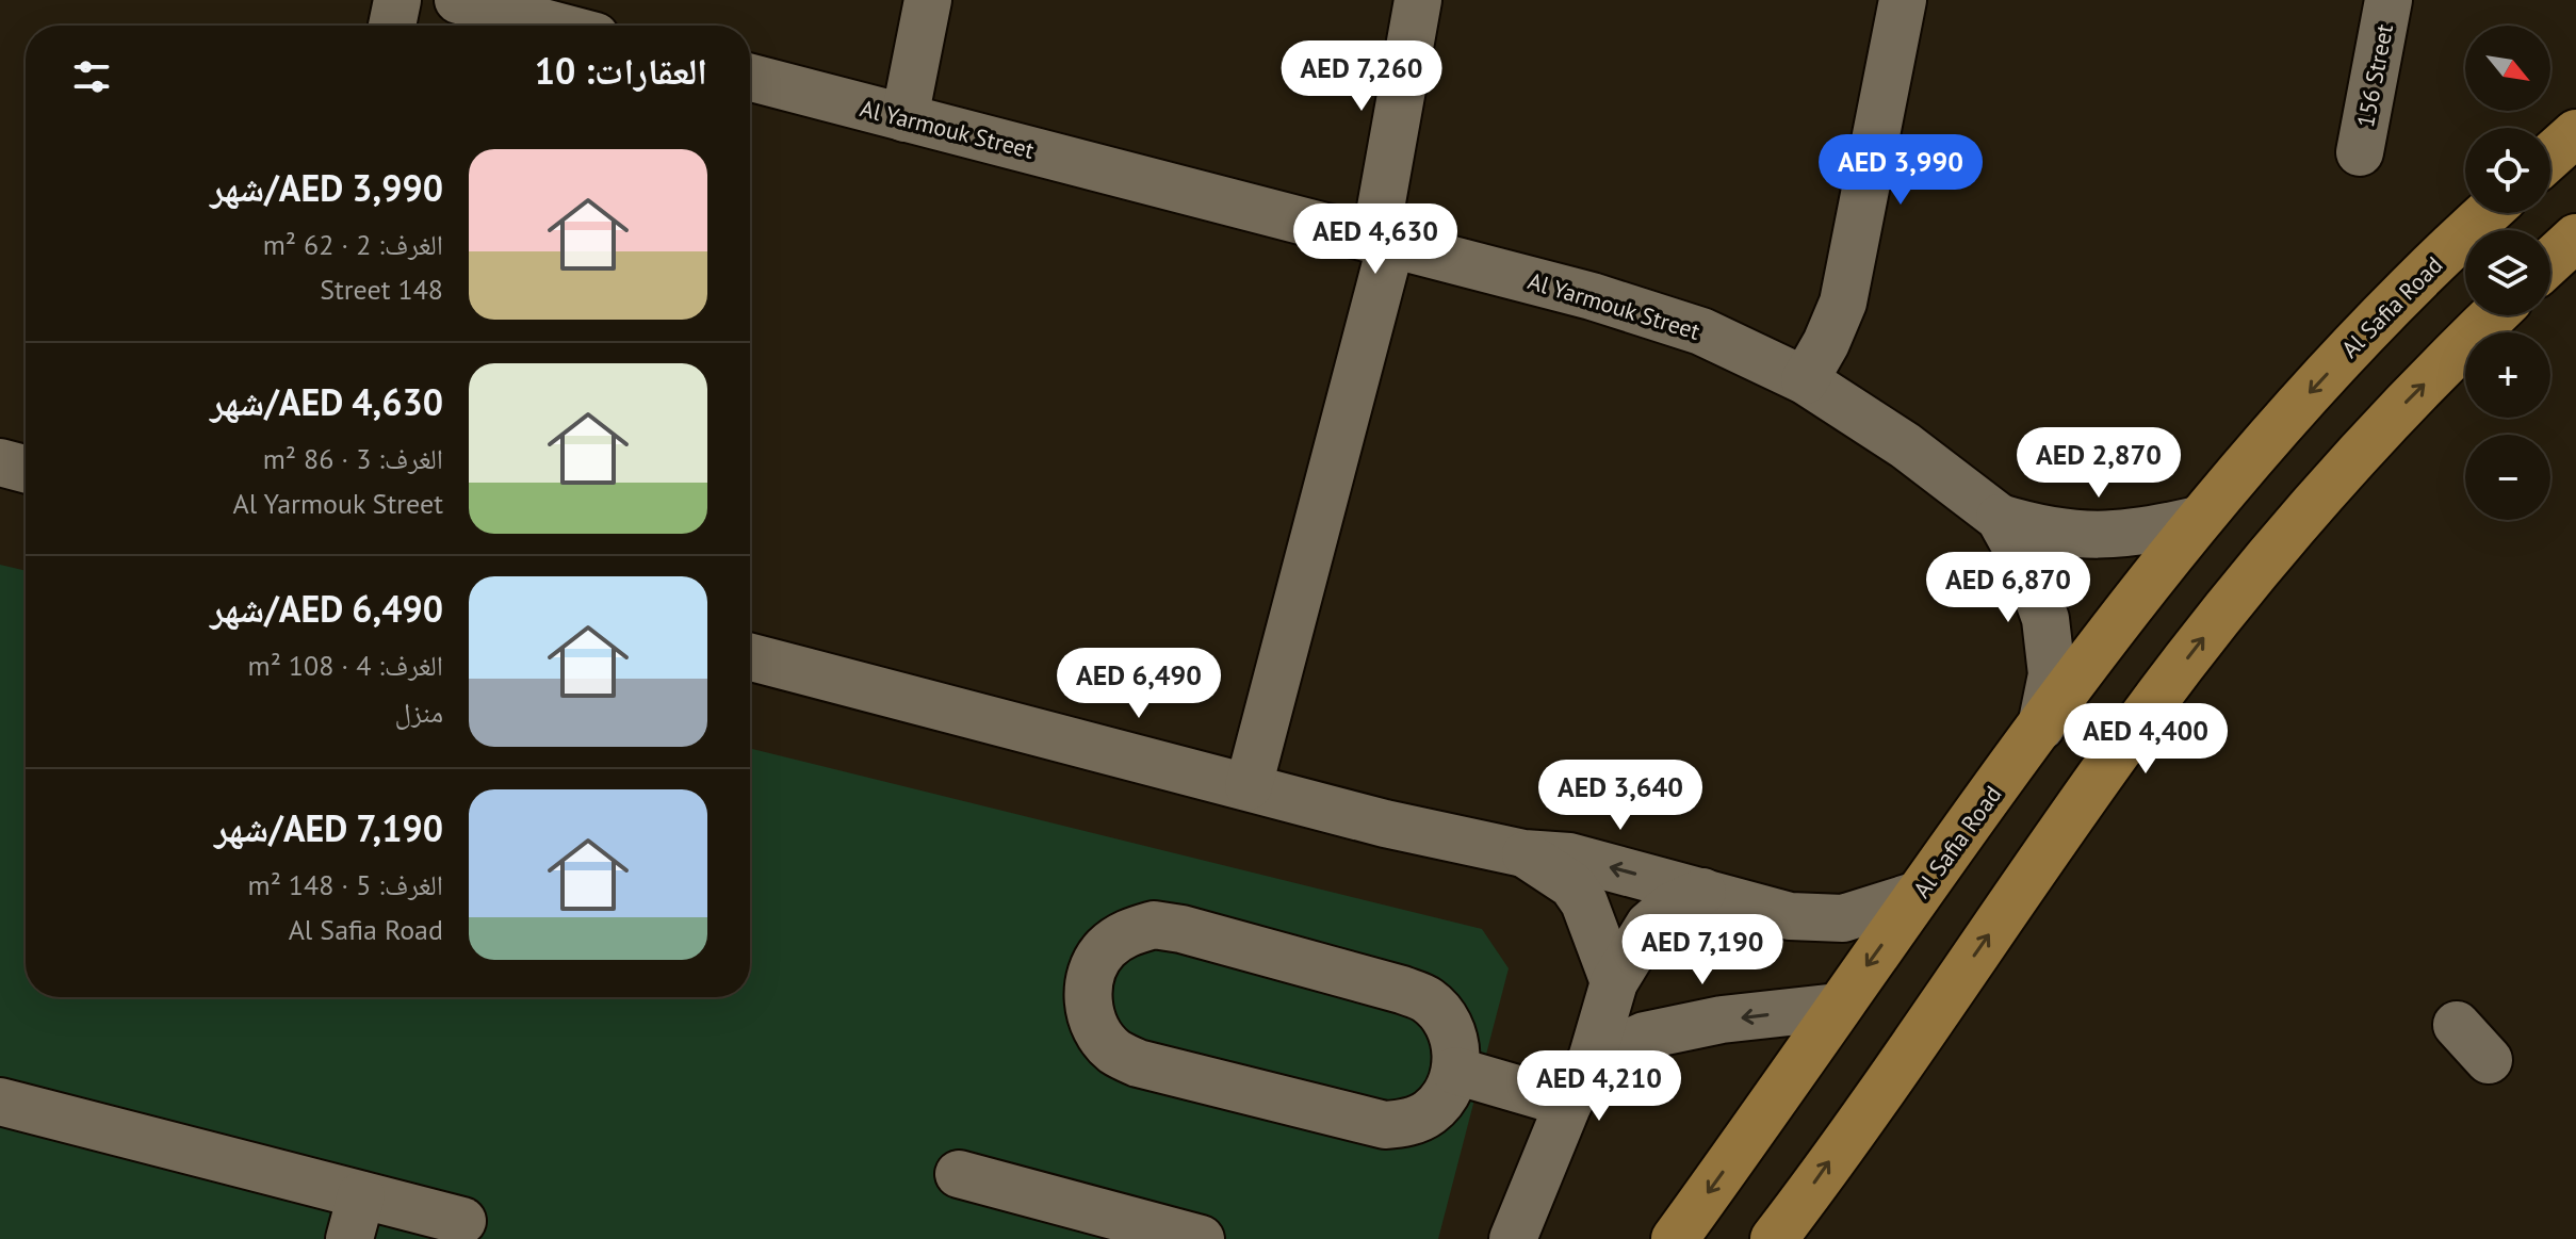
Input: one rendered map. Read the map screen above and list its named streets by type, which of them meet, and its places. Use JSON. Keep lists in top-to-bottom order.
{
  "streets": {
    "main road": ["Al Safia Road"],
    "street": ["156 Street", "Al Yarmouk Street"]
  },
  "crossings": [
    ["Al Yarmouk Street", "Al Safia Road"]
  ],
  "north": "bottom right",
  "page": {
    "map_buttons": ["+", "−"],
    "heading": "العقارات: 10",
    "price": [
      "AED 7,260",
      "AED 3,990",
      "AED 4,630",
      "AED 2,870",
      "AED 6,870",
      "AED 6,490",
      "AED 4,400",
      "AED 3,640",
      "AED 7,190",
      "AED 4,210"
    ],
    "list": [
      {
        "name": "AED 3,990/شهر",
        "note": "الغرف: 2 · 62 m² · 148 Street"
      },
      {
        "name": "AED 4,630/شهر",
        "note": "الغرف: 3 · 86 m² · Al Yarmouk Street"
      },
      {
        "name": "AED 6,490/شهر",
        "note": "الغرف: 4 · 108 m² · منزل"
      },
      {
        "name": "AED 7,190/شهر",
        "note": "الغرف: 5 · 148 m² · Al Safia Road"
      }
    ]
  }
}
